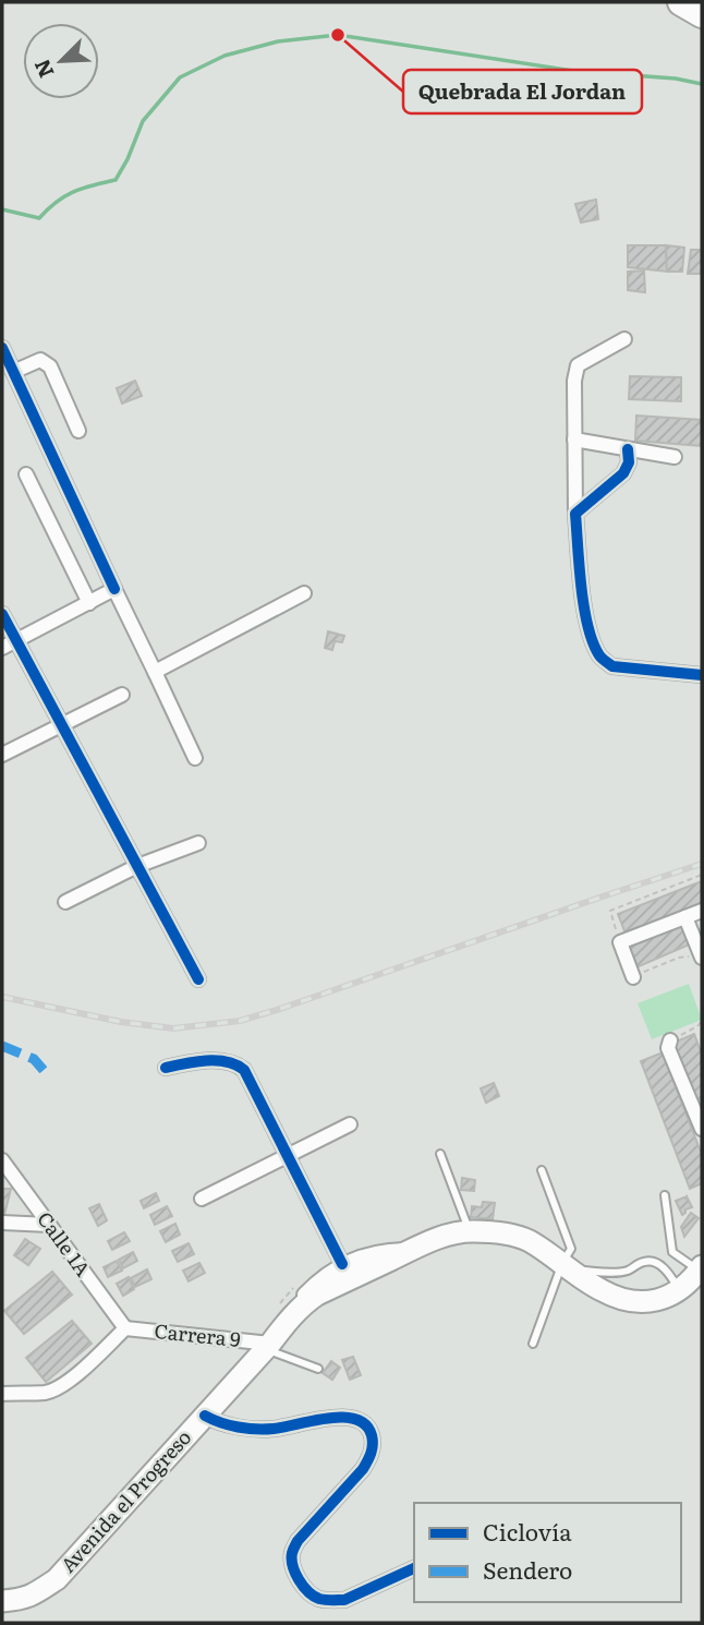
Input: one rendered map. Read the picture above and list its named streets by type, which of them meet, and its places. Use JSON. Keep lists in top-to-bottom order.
{
  "streets": {
    "main road": ["Avenida el Progreso"],
    "street": ["Calle 1A", "Carrera 9"]
  },
  "crossings": [
    ["Calle 1A", "Carrera 9"],
    ["Carrera 9", "Avenida el Progreso"]
  ],
  "places": ["Quebrada El Jordan"],
  "legend": ["Ciclovía", "Sendero"],
  "north": "bottom left"
}
